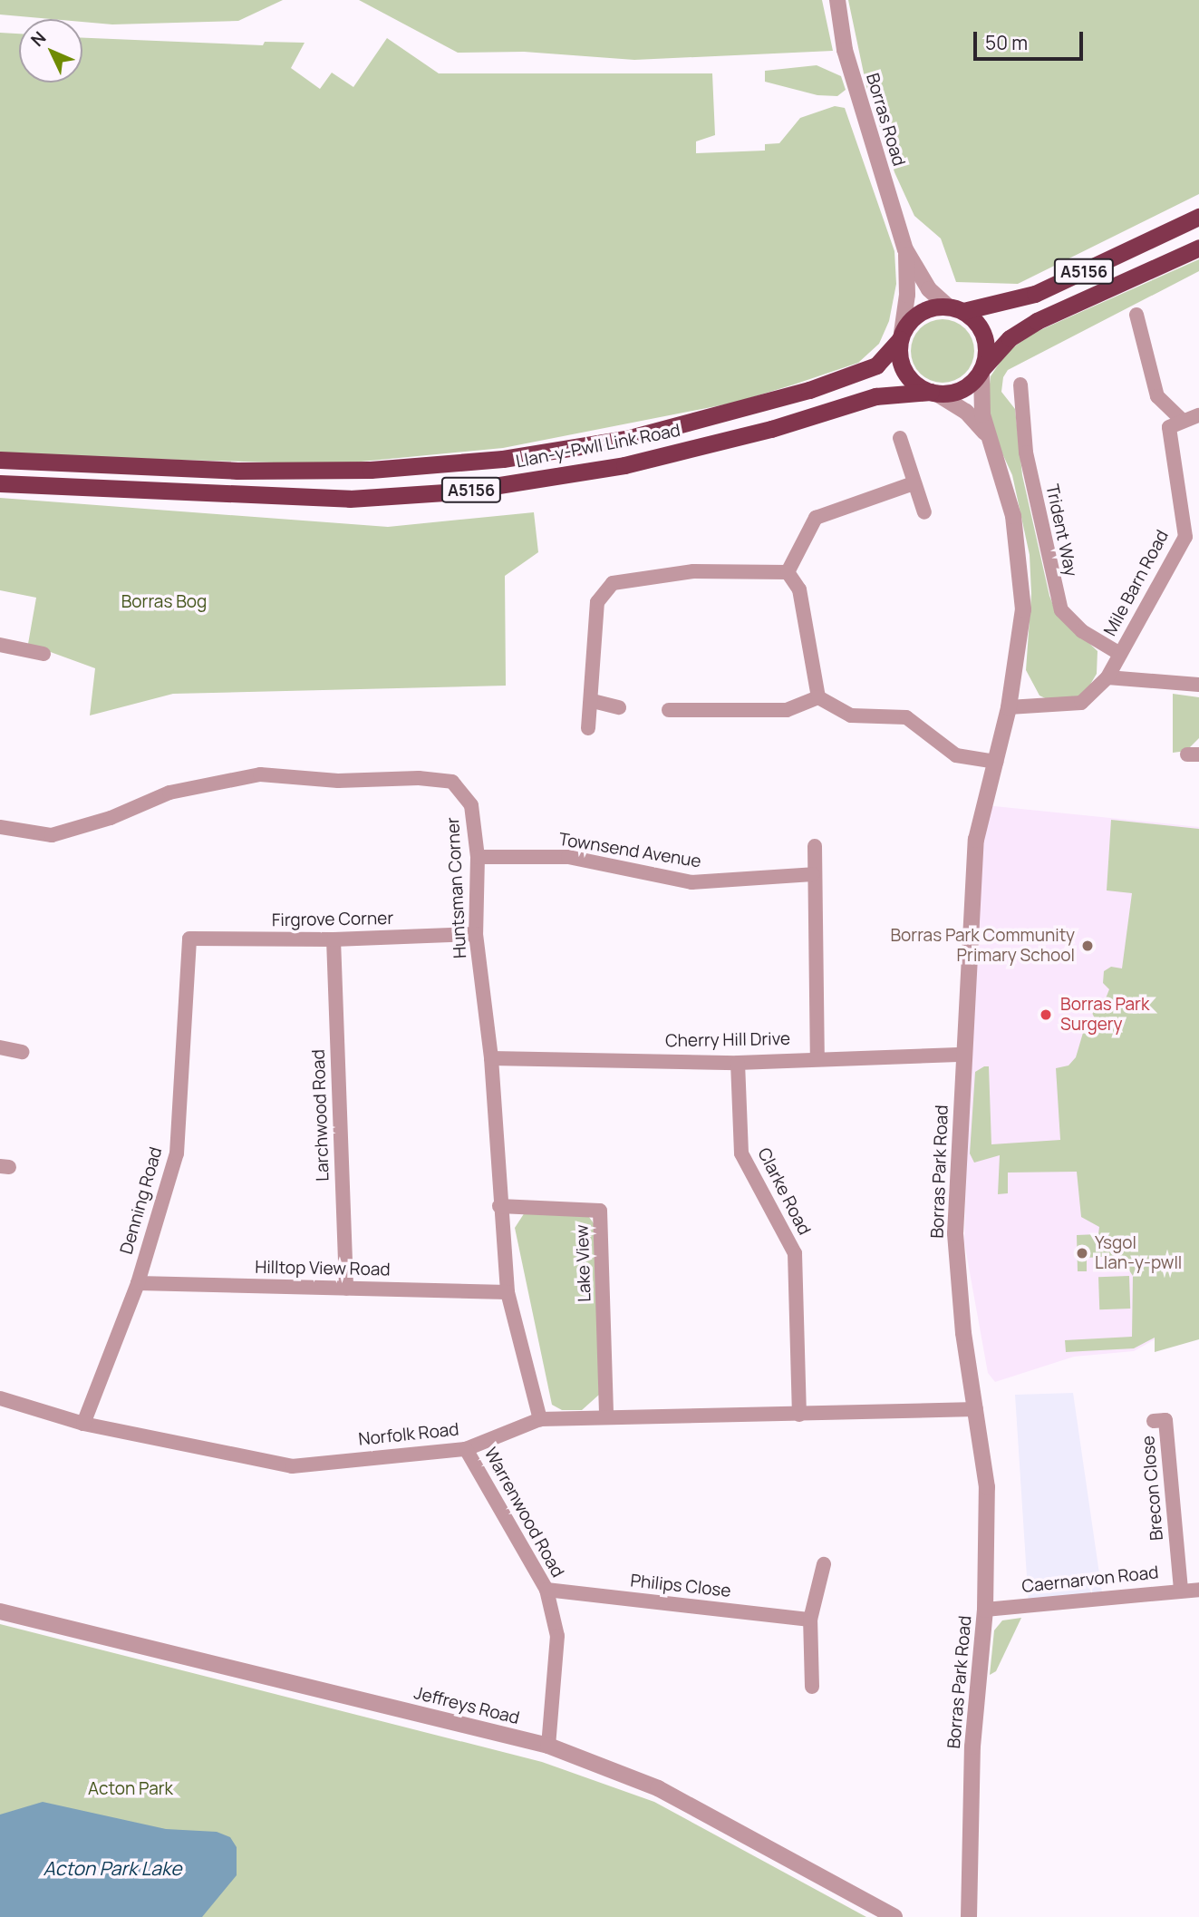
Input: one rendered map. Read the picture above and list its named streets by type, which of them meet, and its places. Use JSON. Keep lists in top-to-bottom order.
{
  "streets": {
    "highway": ["A5156", "Llan-y-Pwll Link Road"],
    "street": [
      "Borras Road",
      "Trident Way",
      "Mile Barn Road",
      "Townsend Avenue",
      "Huntsman Corner",
      "Firgrove Corner",
      "Cherry Hill Drive",
      "Larchwood Road",
      "Borras Park Road",
      "Clarke Road",
      "Denning Road",
      "Lake View",
      "Hilltop View Road",
      "Norfolk Road",
      "Brecon Close",
      "Warrenwood Road",
      "Caernarvon Road",
      "Philips Close",
      "Jeffreys Road"
    ]
  },
  "crossings": [
    ["Borras Road", "A5156"],
    ["Borras Road", "Llan-y-Pwll Link Road"],
    ["Borras Road", "Borras Park Road"],
    ["A5156", "Llan-y-Pwll Link Road"],
    ["A5156", "Borras Park Road"],
    ["Llan-y-Pwll Link Road", "Borras Park Road"],
    ["Trident Way", "Mile Barn Road"],
    ["Mile Barn Road", "Borras Park Road"],
    ["Townsend Avenue", "Huntsman Corner"],
    ["Huntsman Corner", "Firgrove Corner"],
    ["Huntsman Corner", "Cherry Hill Drive"],
    ["Huntsman Corner", "Lake View"],
    ["Huntsman Corner", "Hilltop View Road"],
    ["Huntsman Corner", "Norfolk Road"],
    ["Firgrove Corner", "Larchwood Road"],
    ["Firgrove Corner", "Denning Road"],
    ["Cherry Hill Drive", "Borras Park Road"],
    ["Cherry Hill Drive", "Clarke Road"],
    ["Larchwood Road", "Hilltop View Road"],
    ["Borras Park Road", "Norfolk Road"],
    ["Borras Park Road", "Caernarvon Road"],
    ["Clarke Road", "Norfolk Road"],
    ["Denning Road", "Hilltop View Road"],
    ["Denning Road", "Norfolk Road"],
    ["Lake View", "Norfolk Road"],
    ["Norfolk Road", "Warrenwood Road"],
    ["Brecon Close", "Caernarvon Road"],
    ["Warrenwood Road", "Philips Close"],
    ["Warrenwood Road", "Jeffreys Road"]
  ],
  "water": ["Acton Park Lake"],
  "parks": ["Borras Bog", "Acton Park"],
  "places": ["Borras Park Community Primary School", "Borras Park Surgery", "Ysgol Llan-y-pwll"],
  "scale_bar": "50 m",
  "north": "top left"
}
